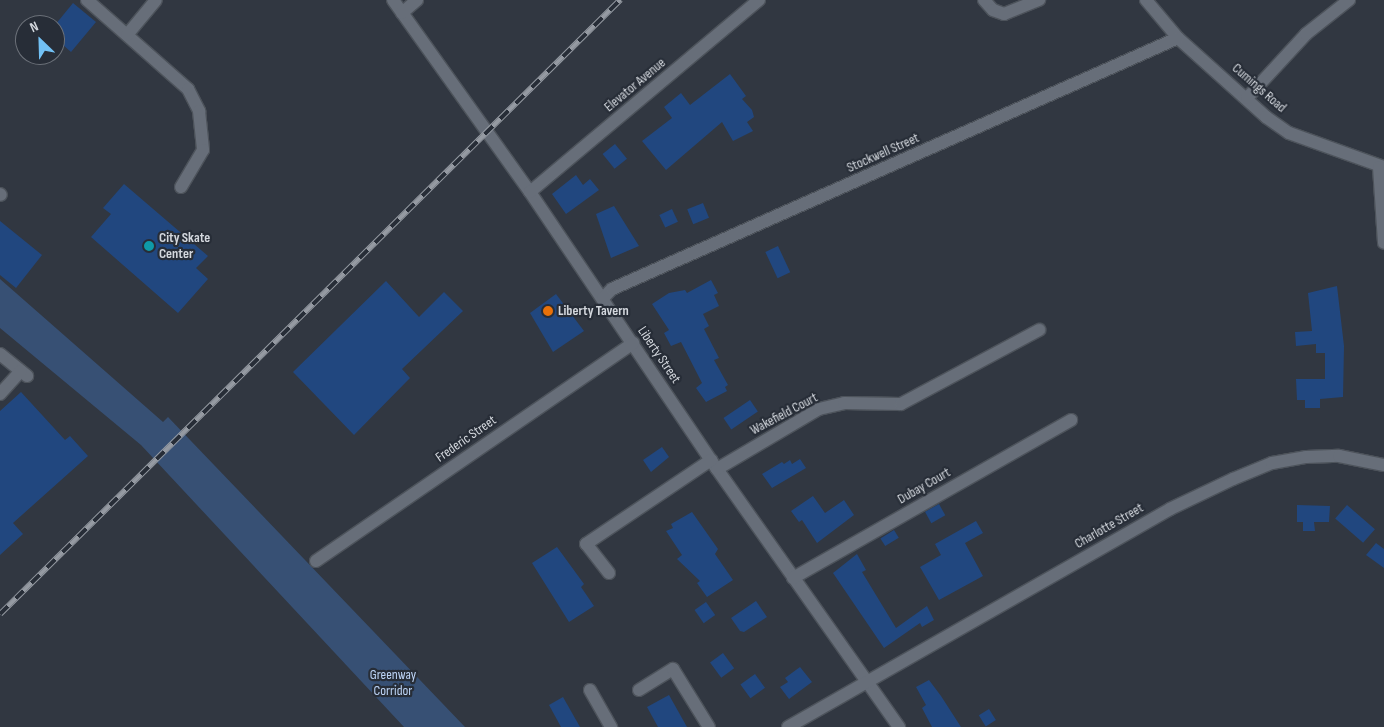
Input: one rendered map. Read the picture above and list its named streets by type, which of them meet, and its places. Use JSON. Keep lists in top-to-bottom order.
{
  "streets": {
    "street": [
      "Elevator Avenue",
      "Cumings Road",
      "Stockwell Street",
      "Liberty Street",
      "Wakefield Court",
      "Frederic Street",
      "Dubay Court",
      "Charlotte Street"
    ]
  },
  "crossings": [
    ["Elevator Avenue", "Liberty Street"],
    ["Cumings Road", "Stockwell Street"],
    ["Stockwell Street", "Liberty Street"],
    ["Liberty Street", "Wakefield Court"],
    ["Liberty Street", "Frederic Street"],
    ["Liberty Street", "Dubay Court"],
    ["Liberty Street", "Charlotte Street"]
  ],
  "parks": ["Greenway Corridor"],
  "places": ["City Skate Center", "Liberty Tavern"],
  "north": "top left"
}
